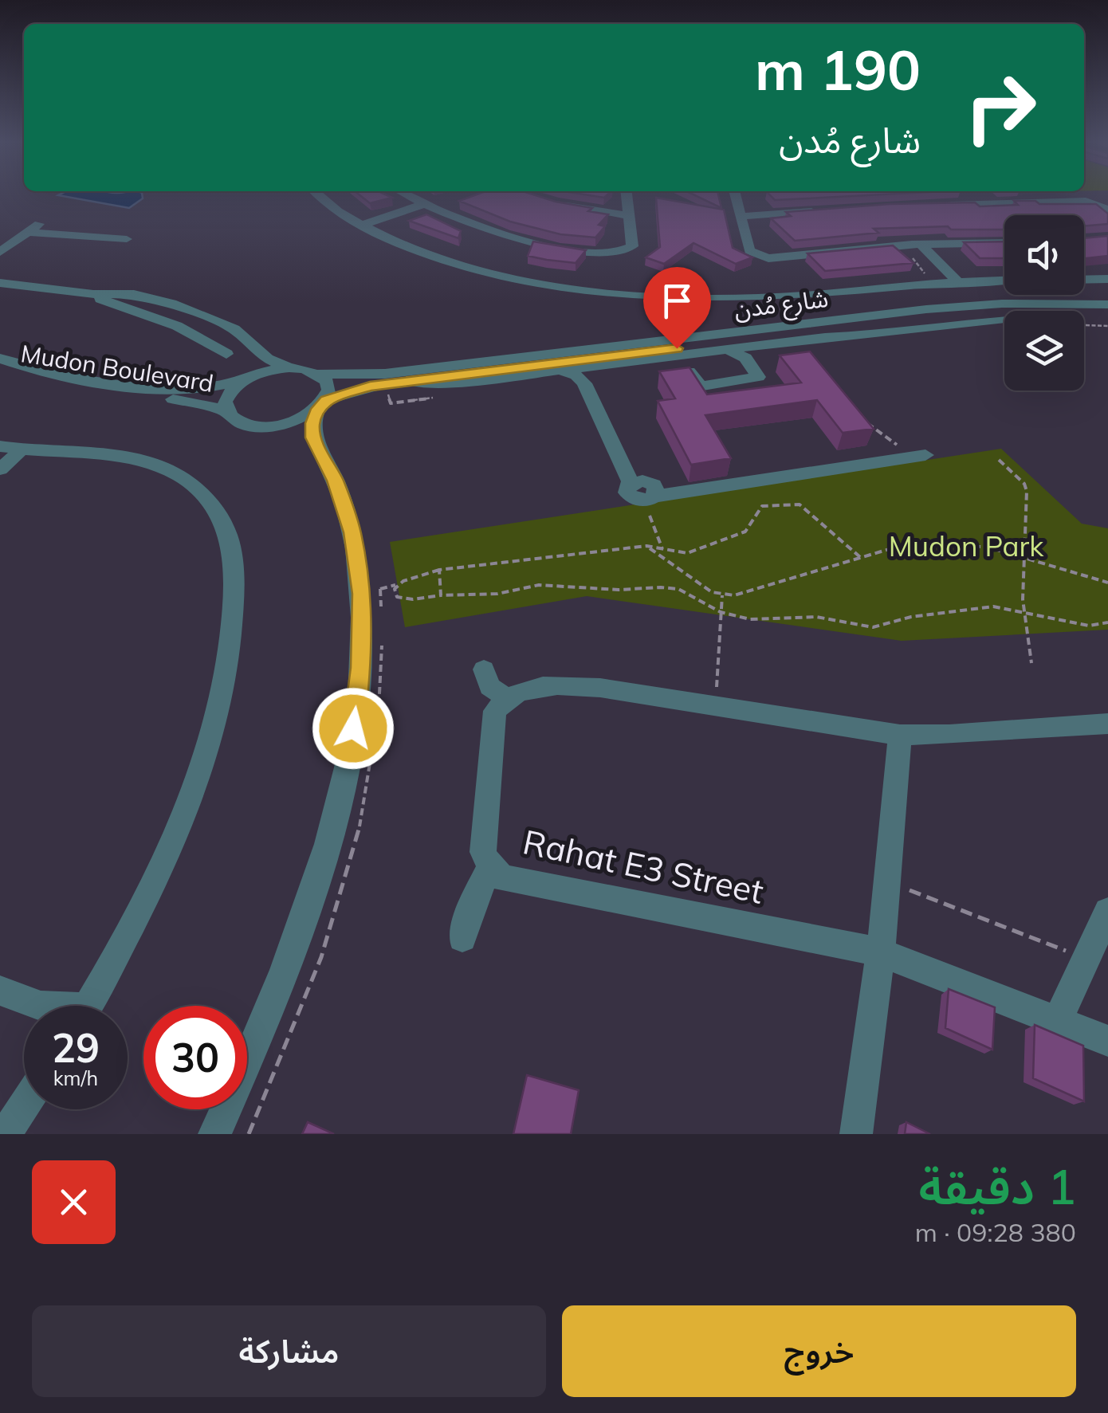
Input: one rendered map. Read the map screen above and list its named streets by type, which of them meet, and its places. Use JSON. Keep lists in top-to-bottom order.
{
  "streets": {
    "street": ["شارع مُدن", "Mudon Boulevard", "Rahat E3 Street"]
  },
  "crossings": [
    ["شارع مُدن", "Mudon Boulevard"]
  ],
  "parks": ["Mudon Park"],
  "page": {
    "turn": ["190 m", "شارع مُدن"],
    "speed": "29 km/h",
    "limit": "30",
    "heading": ["1 دقيقة", "380 m · 09:28"],
    "buttons": ["خروج", "مشاركة"]
  }
}
